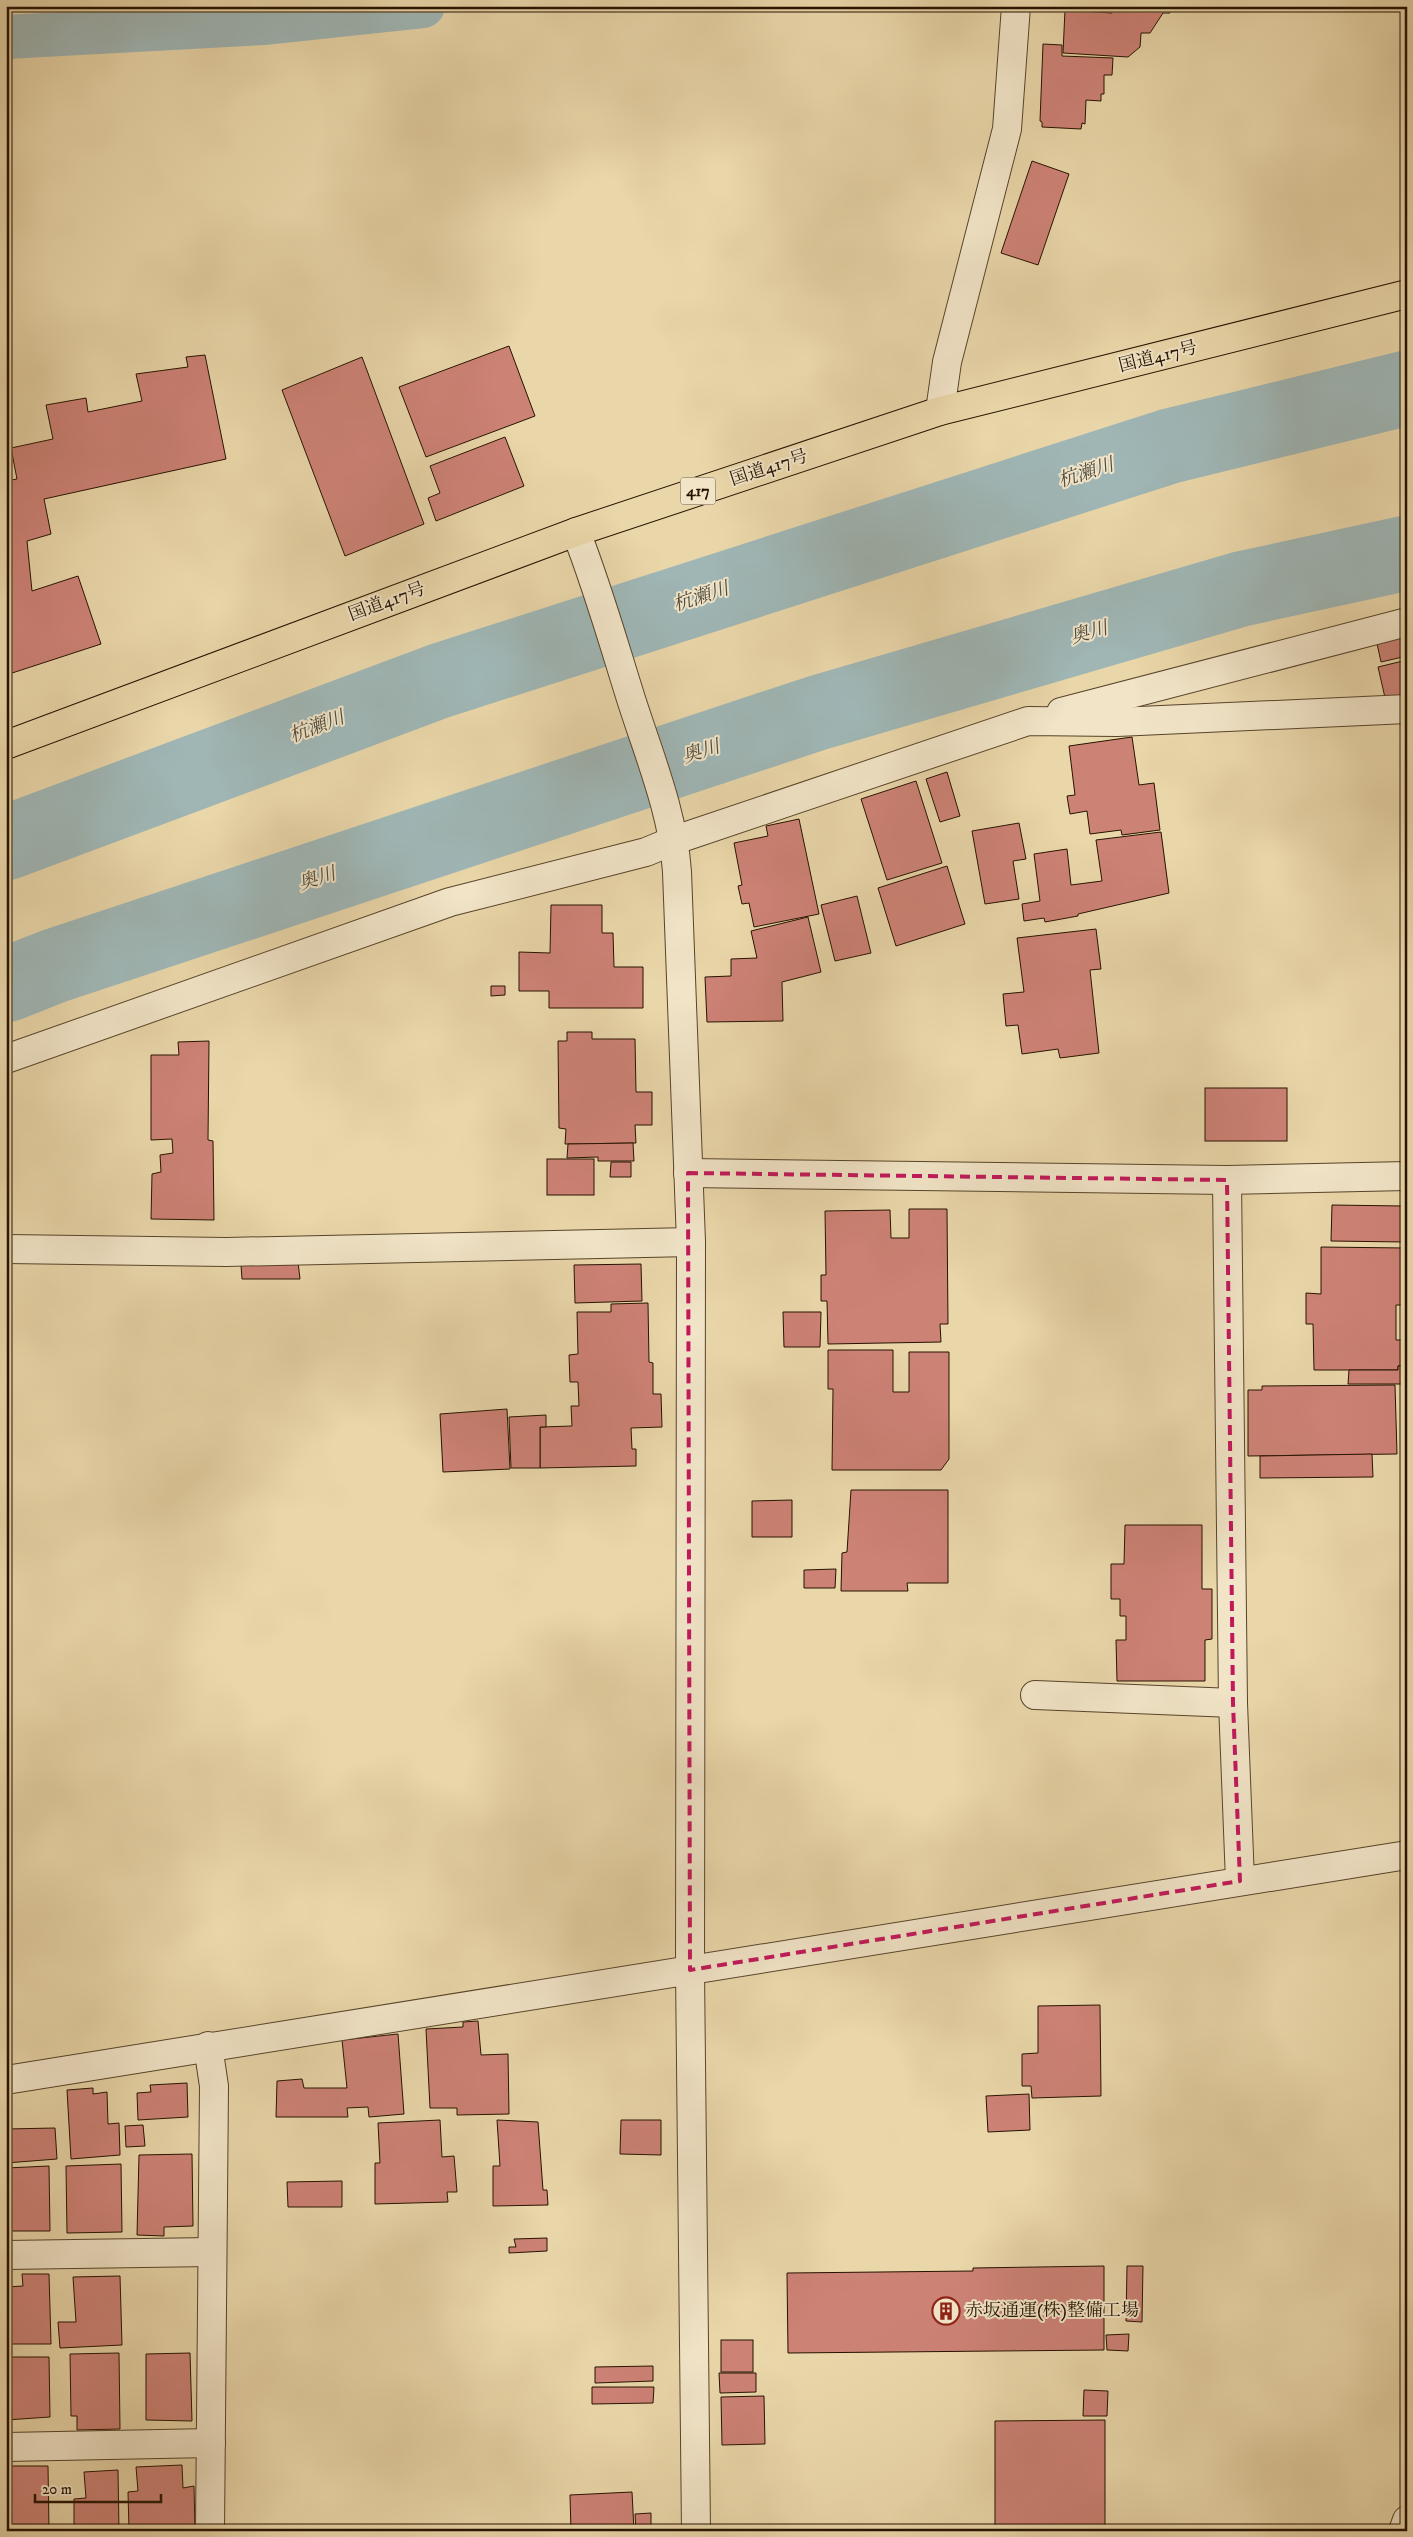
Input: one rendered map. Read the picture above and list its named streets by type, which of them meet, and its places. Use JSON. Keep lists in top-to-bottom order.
{
  "streets": {
    "highway": ["国道417号", "417"]
  },
  "water": ["杭瀬川", "奥川"],
  "places": {
    "building": ["赤坂通運(株)整備工場"]
  },
  "scale_bar": "20 m"
}
